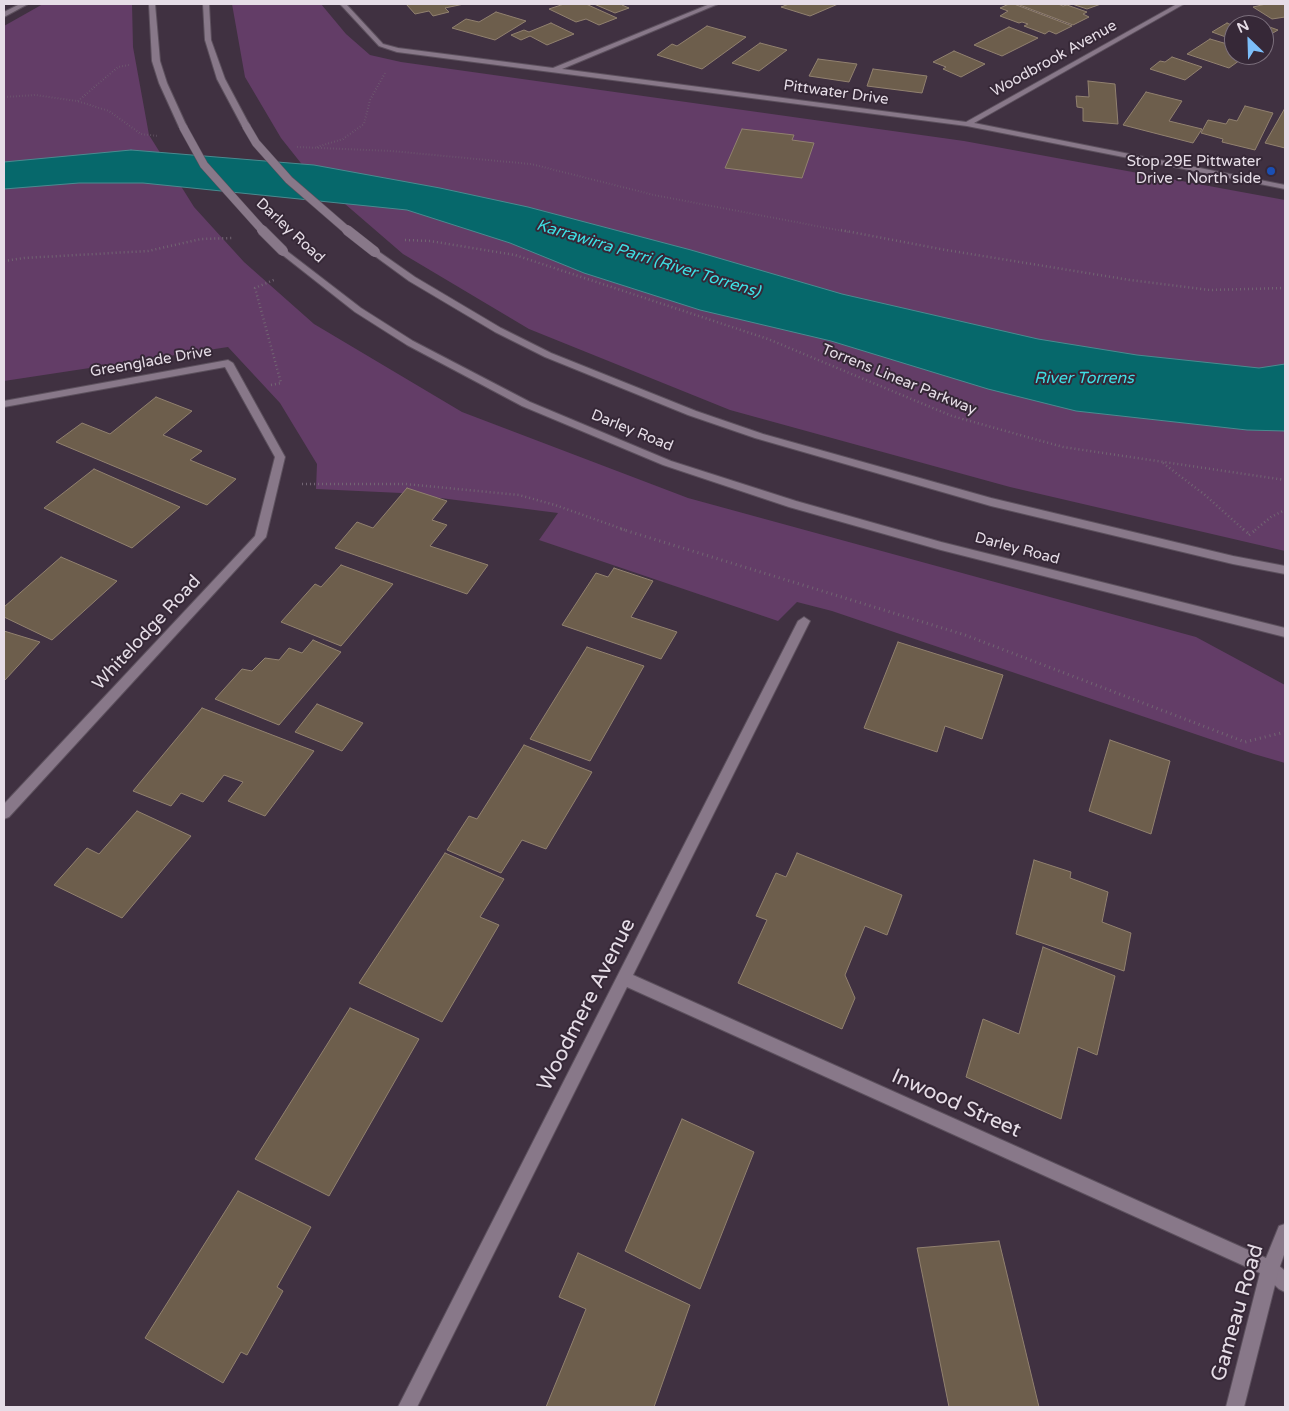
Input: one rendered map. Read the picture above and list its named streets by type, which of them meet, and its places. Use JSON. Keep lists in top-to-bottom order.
{
  "streets": {
    "street": [
      "Woodbrook Avenue",
      "Pittwater Drive",
      "Darley Road",
      "Greenglade Drive",
      "Whitelodge Road",
      "Woodmere Avenue",
      "Inwood Street",
      "Gameau Road"
    ],
    "path": ["Torrens Linear Parkway"]
  },
  "crossings": [
    ["Woodbrook Avenue", "Pittwater Drive"],
    ["Greenglade Drive", "Whitelodge Road"],
    ["Woodmere Avenue", "Inwood Street"],
    ["Inwood Street", "Gameau Road"]
  ],
  "water": ["Karrawirra Parri (River Torrens)", "River Torrens"],
  "places": ["Stop 29E Pittwater Drive - North side"],
  "north": "top left"
}
